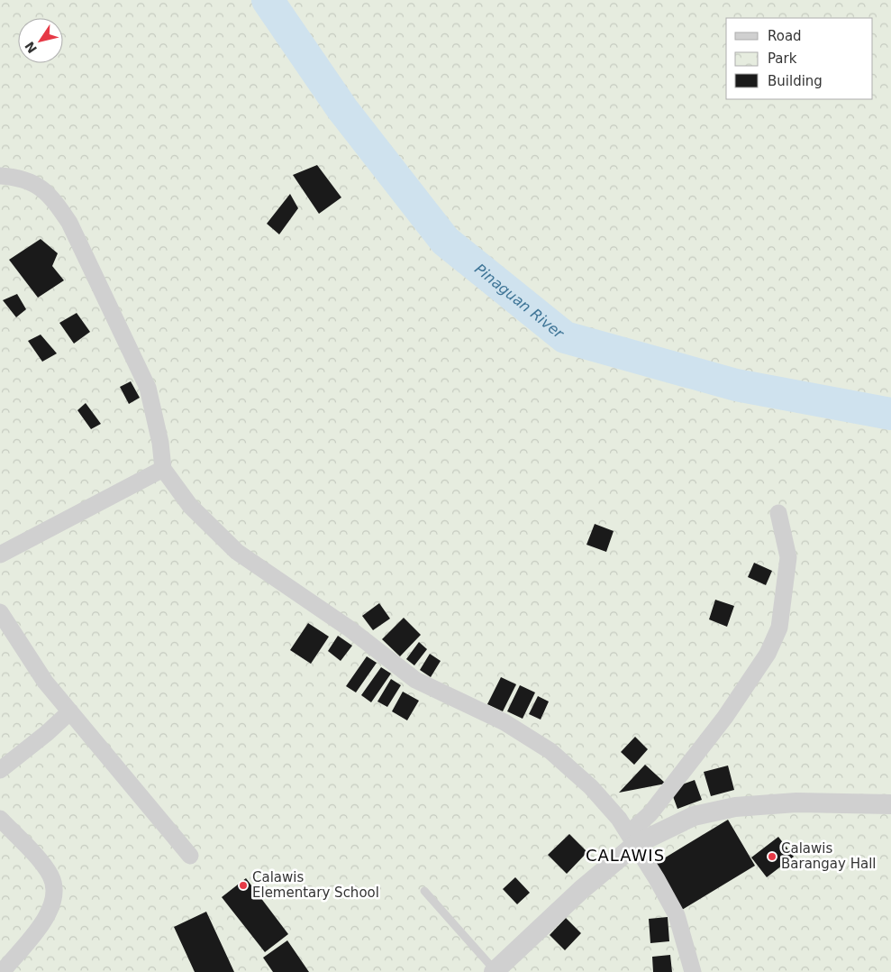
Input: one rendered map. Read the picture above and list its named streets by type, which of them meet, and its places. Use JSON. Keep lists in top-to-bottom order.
{
  "districts": ["CALAWIS"],
  "water": ["Pinaguan River"],
  "places": ["Calawis Barangay Hall", "Calawis Elementary School"],
  "legend": ["Road", "Park", "Building"],
  "north": "bottom left"
}
